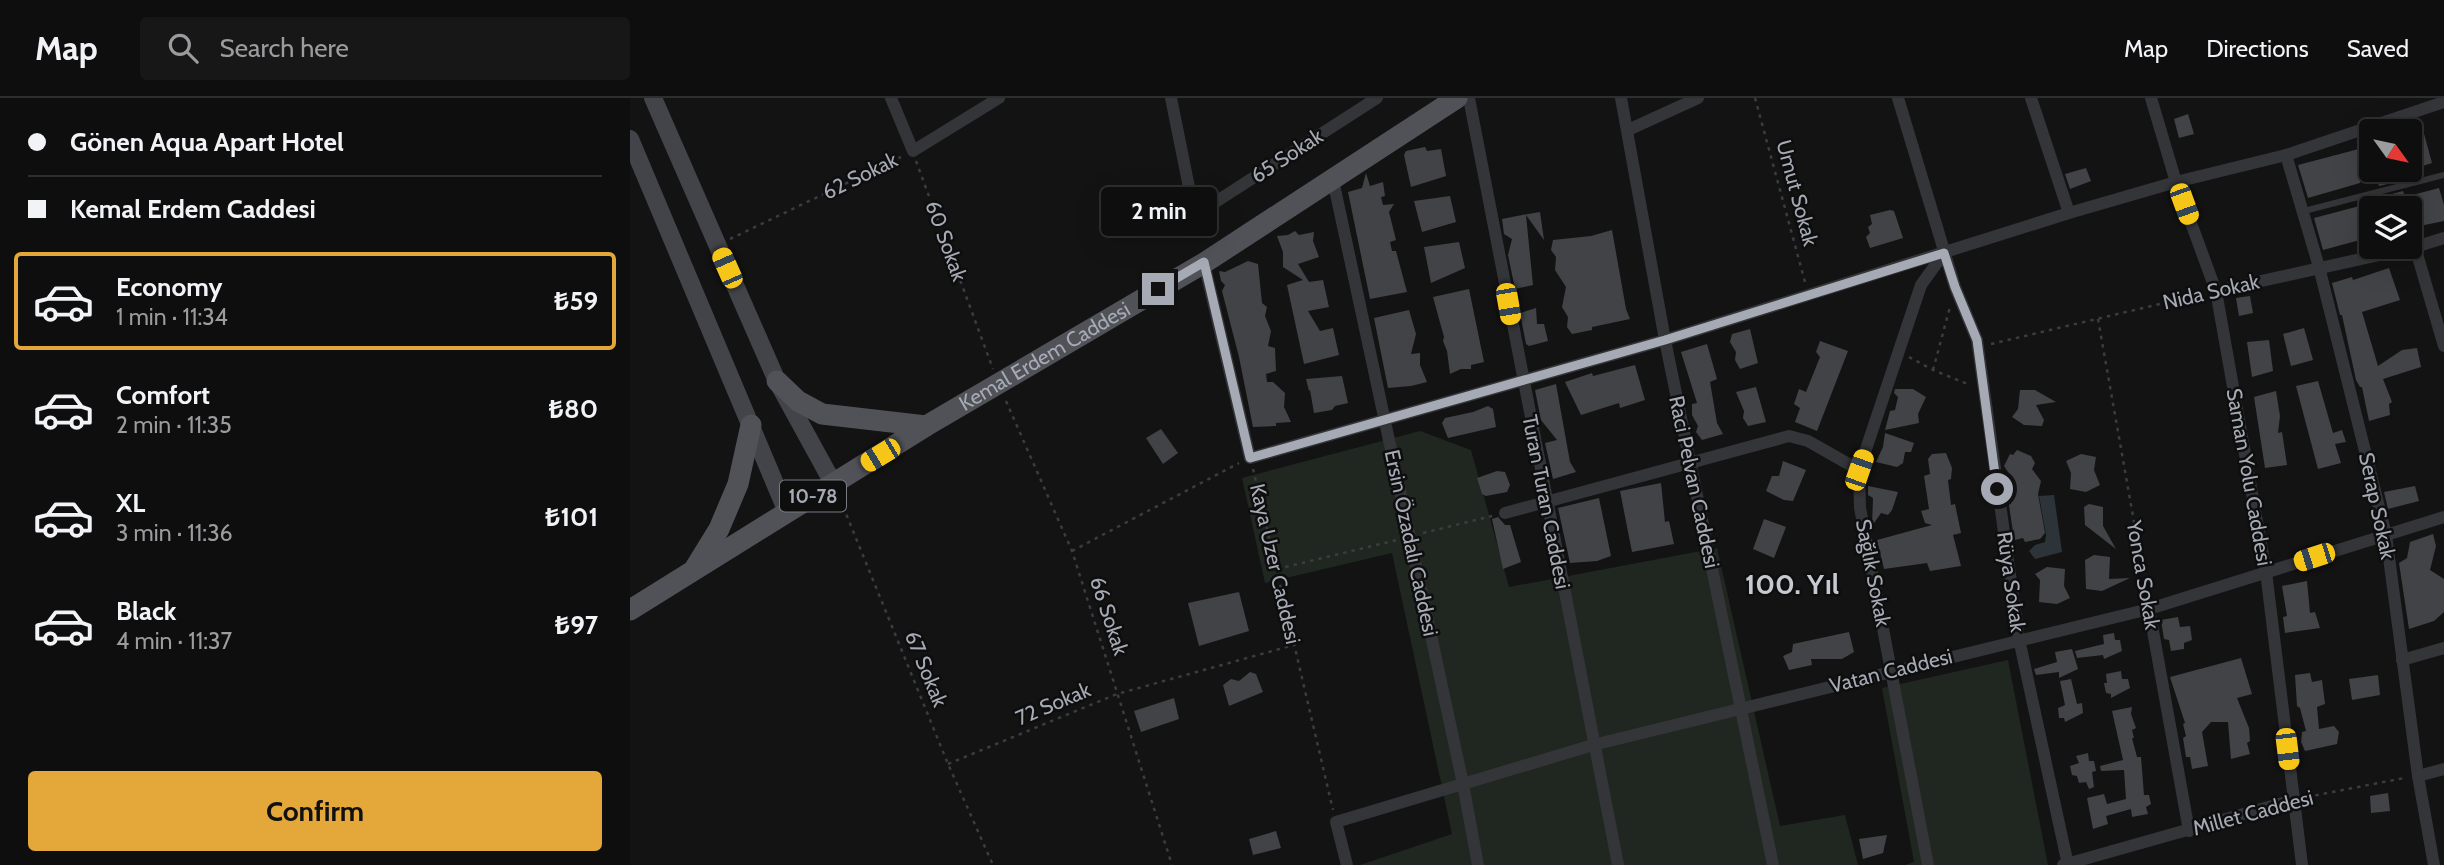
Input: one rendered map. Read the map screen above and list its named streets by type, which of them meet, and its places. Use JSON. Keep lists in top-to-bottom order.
{
  "streets": {
    "main road": ["Kemal Erdem Caddesi", "10-78"],
    "street": [
      "65 Sokak",
      "62 Sokak",
      "Nida Sokak",
      "Saman Yolu Caddesi",
      "Raci Pelvan Caddesi",
      "Turan Turan Caddesi",
      "Serap Sokak",
      "Ersin Özadalı Caddesi",
      "Kaya Uzer Caddesi",
      "Sağlık Sokak",
      "Yonca Sokak",
      "Rüya Sokak",
      "Vatan Caddesi",
      "Millet Caddesi"
    ],
    "path": [
      "Umut Sokak",
      "60 Sokak",
      "66 Sokak",
      "67 Sokak",
      "72 Sokak"
    ]
  },
  "crossings": [
    ["62 Sokak", "60 Sokak"],
    ["60 Sokak", "Kemal Erdem Caddesi"],
    ["60 Sokak", "66 Sokak"],
    ["Nida Sokak", "Saman Yolu Caddesi"],
    ["Nida Sokak", "Serap Sokak"],
    ["Nida Sokak", "Yonca Sokak"],
    ["Nida Sokak", "Rüya Sokak"],
    ["Kemal Erdem Caddesi", "Ersin Özadalı Caddesi"],
    ["Kemal Erdem Caddesi", "Kaya Uzer Caddesi"],
    ["Kemal Erdem Caddesi", "66 Sokak"],
    ["Kemal Erdem Caddesi", "67 Sokak"],
    ["Saman Yolu Caddesi", "Vatan Caddesi"],
    ["Saman Yolu Caddesi", "Millet Caddesi"],
    ["Raci Pelvan Caddesi", "Vatan Caddesi"],
    ["Turan Turan Caddesi", "Vatan Caddesi"],
    ["Serap Sokak", "Vatan Caddesi"],
    ["Serap Sokak", "Millet Caddesi"],
    ["Ersin Özadalı Caddesi", "Vatan Caddesi"],
    ["Kaya Uzer Caddesi", "Vatan Caddesi"],
    ["Kaya Uzer Caddesi", "72 Sokak"],
    ["Sağlık Sokak", "Rüya Sokak"],
    ["Sağlık Sokak", "Vatan Caddesi"],
    ["Yonca Sokak", "Vatan Caddesi"],
    ["Yonca Sokak", "Millet Caddesi"],
    ["Rüya Sokak", "Vatan Caddesi"],
    ["Rüya Sokak", "Millet Caddesi"],
    ["66 Sokak", "72 Sokak"],
    ["67 Sokak", "72 Sokak"]
  ],
  "districts": ["100. Yıl"],
  "north": "bottom right",
  "page": {
    "header": "Map",
    "search": "Search here",
    "nav": ["Map", "Directions", "Saved"],
    "banner": ["Gönen Aqua Apart Hotel", "Kemal Erdem Caddesi"],
    "bubble": "2 min",
    "list": [
      {
        "name": "Economy",
        "note": "1 min · 11:34",
        "value": "₺59"
      },
      {
        "name": "Comfort",
        "note": "2 min · 11:35",
        "value": "₺80"
      },
      {
        "name": "XL",
        "note": "3 min · 11:36",
        "value": "₺101"
      },
      {
        "name": "Black",
        "note": "4 min · 11:37",
        "value": "₺97"
      }
    ],
    "buttons": "Confirm"
  }
}
